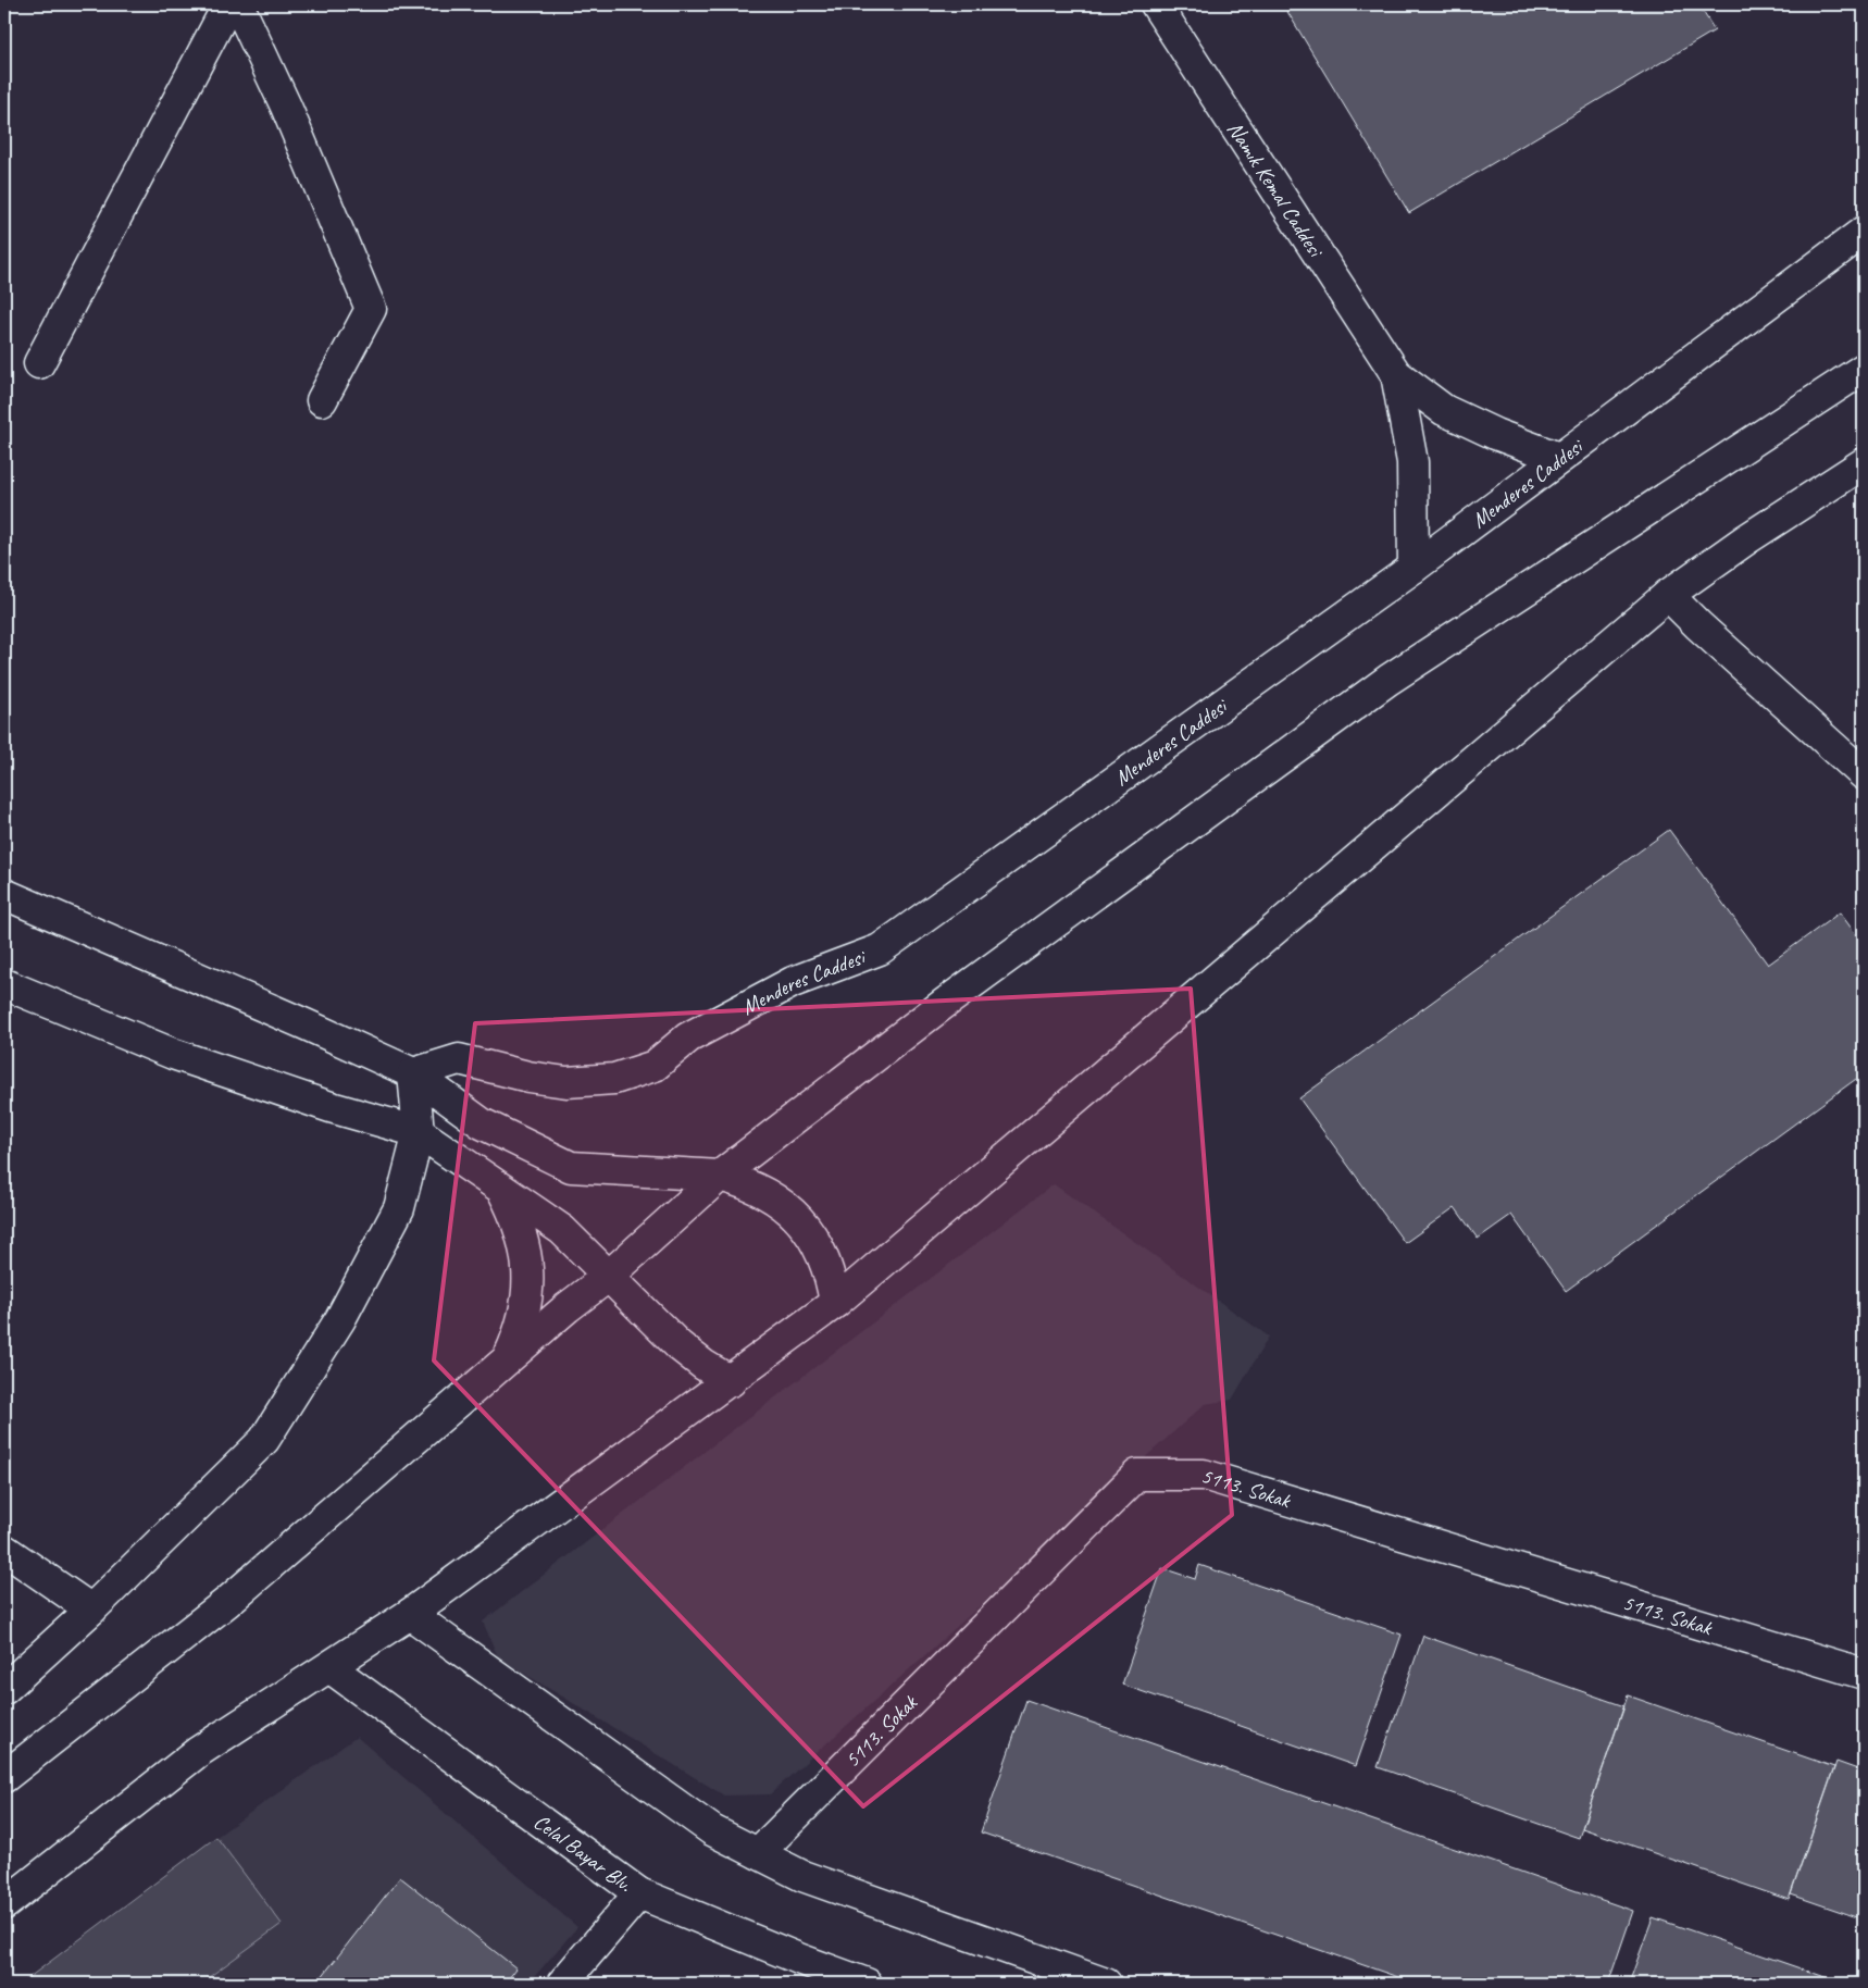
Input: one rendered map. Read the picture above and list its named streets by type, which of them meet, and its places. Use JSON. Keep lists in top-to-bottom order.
{
  "streets": {
    "street": [
      "Namık Kemal Caddesi",
      "Menderes Caddesi",
      "5113. Sokak",
      "Celal Bayar Blv."
    ]
  }
}
